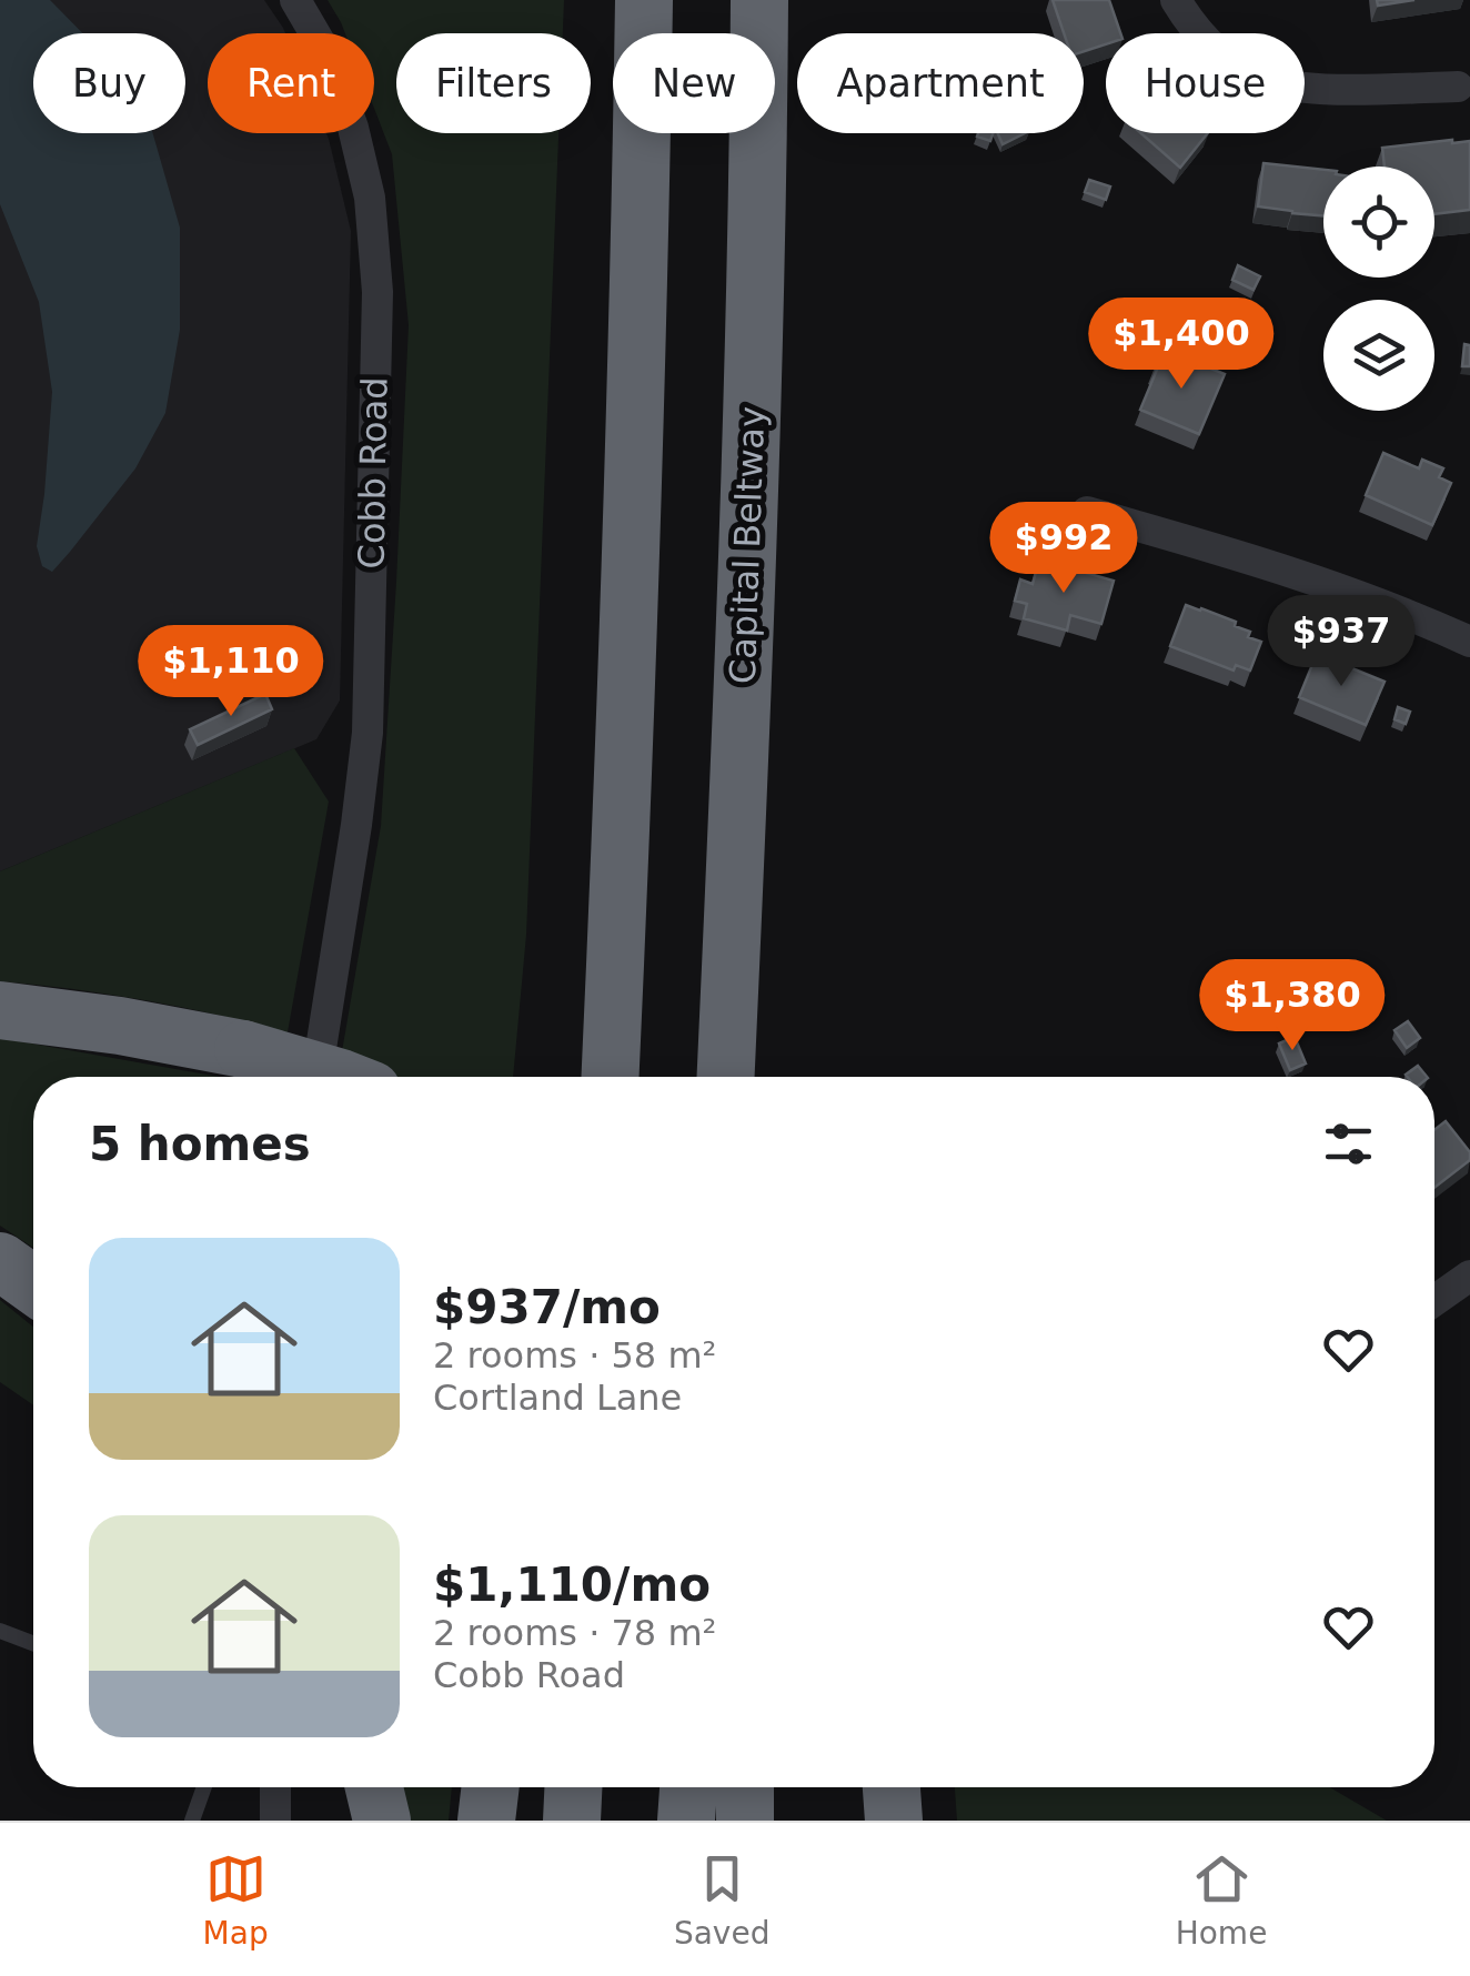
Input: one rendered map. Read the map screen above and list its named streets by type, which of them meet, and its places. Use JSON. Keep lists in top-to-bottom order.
{
  "streets": {
    "highway": ["Capital Beltway"],
    "street": ["Cobb Road"]
  },
  "page": {
    "chip": [
      "Buy",
      "Rent",
      "Filters",
      "New",
      "Apartment",
      "House"
    ],
    "price": [
      "$1,400",
      "$992",
      "$937",
      "$1,110",
      "$1,380"
    ],
    "heading": "5 homes",
    "list": [
      {
        "name": "$937/mo",
        "note": "2 rooms · 58 m² · Cortland Lane"
      },
      {
        "name": "$1,110/mo",
        "note": "2 rooms · 78 m² · Cobb Road"
      }
    ],
    "tabs": ["Map", "Saved", "Home"]
  }
}
